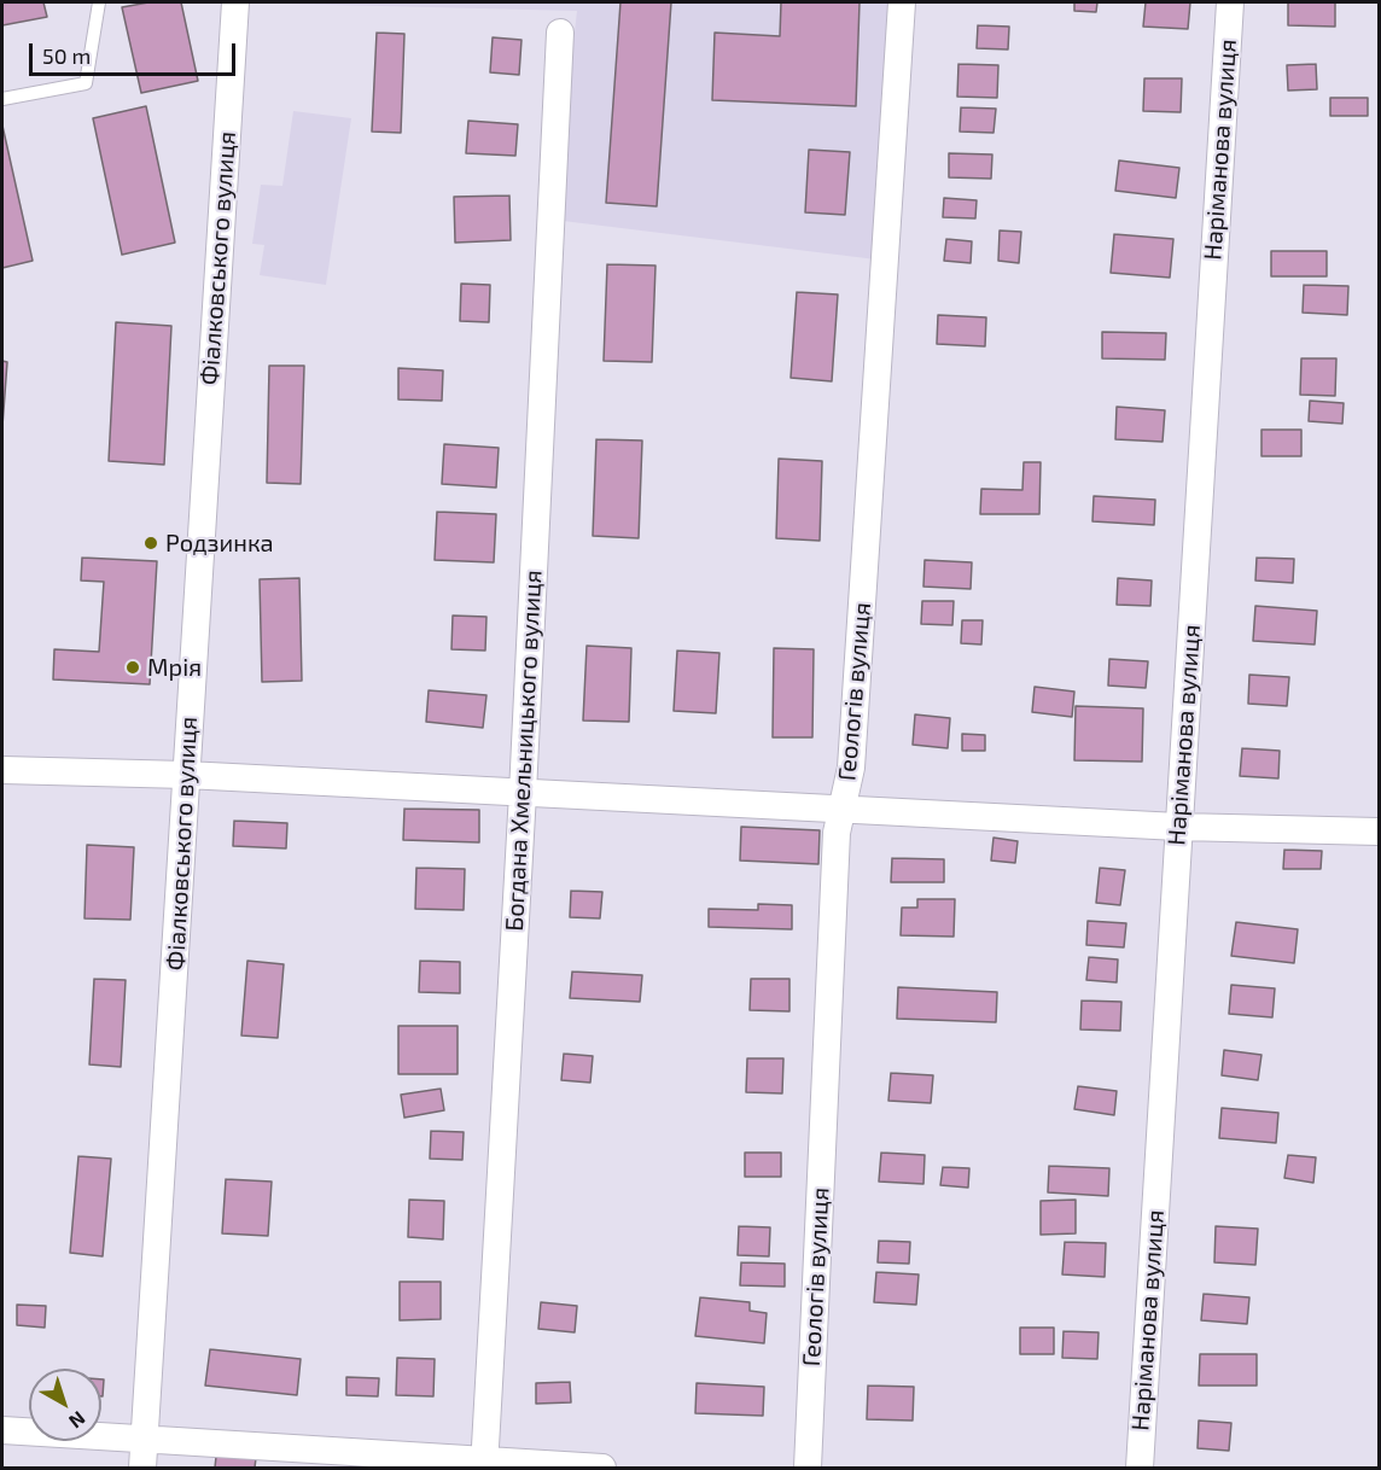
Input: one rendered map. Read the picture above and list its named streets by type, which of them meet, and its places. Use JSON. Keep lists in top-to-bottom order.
{
  "streets": {
    "street": [
      "Наріманова вулиця",
      "Фіалковського вулиця",
      "Геологів вулиця",
      "Богдана Хмельницького вулиця"
    ]
  },
  "places": ["Родзинка", "Мрія"],
  "scale_bar": "50 m",
  "north": "bottom right"
}
